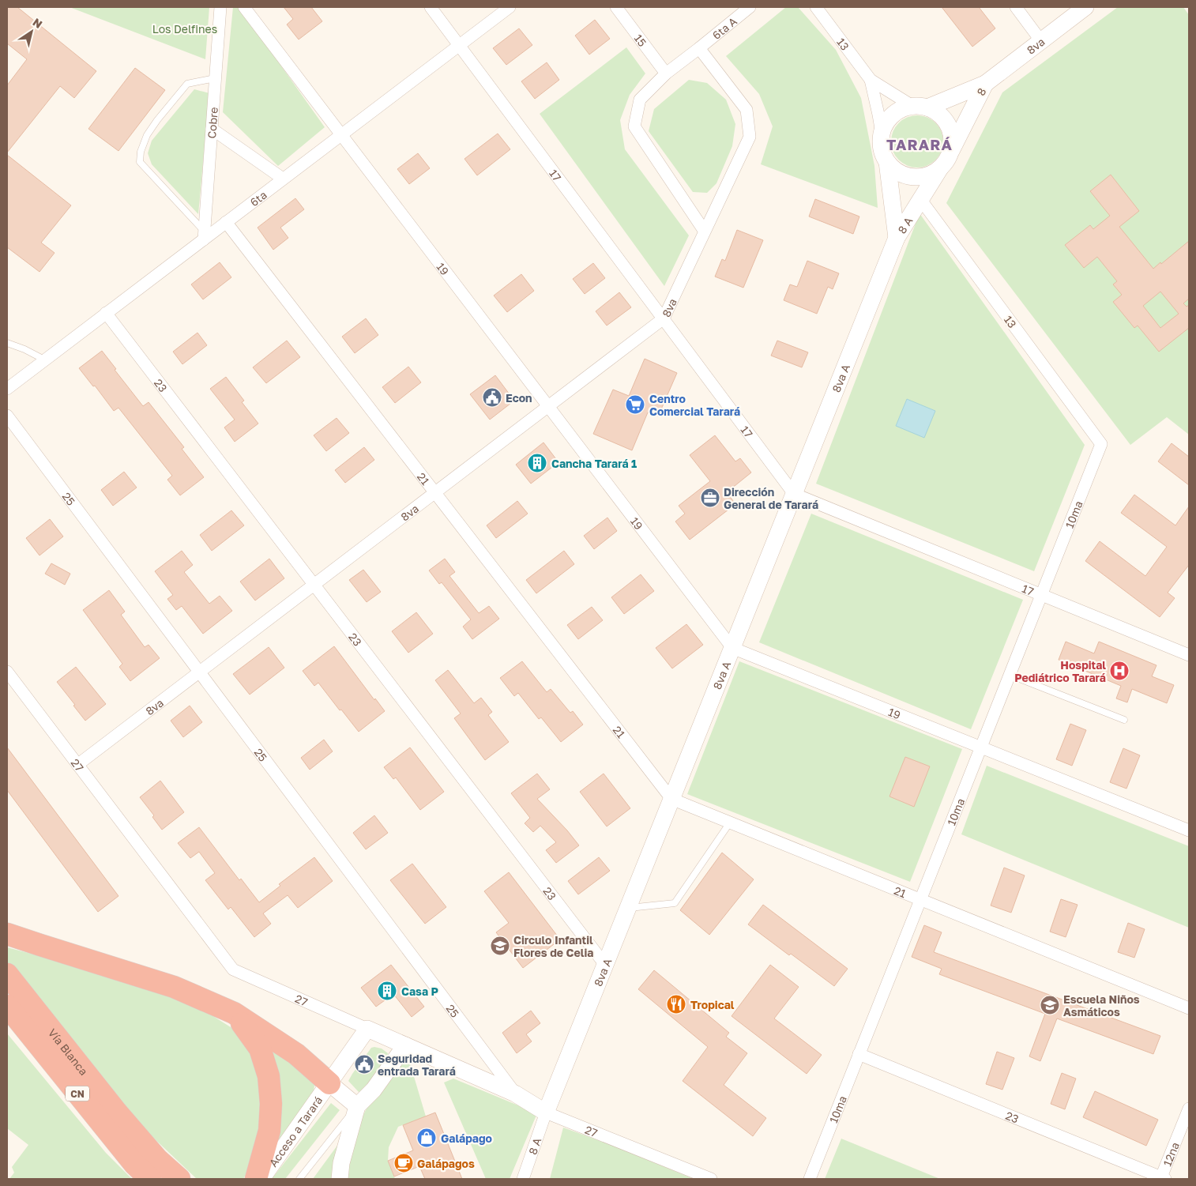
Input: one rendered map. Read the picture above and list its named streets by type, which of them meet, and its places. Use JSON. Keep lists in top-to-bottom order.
{
  "streets": {
    "highway": ["Vía Blanca", "CN"],
    "street": [
      "6ta A",
      "15",
      "13",
      "8va",
      "8",
      "Cobre",
      "17",
      "6ta",
      "8 A",
      "19",
      "8va A",
      "23",
      "21",
      "25",
      "10ma",
      "27",
      "Acceso a Tarará",
      "12na"
    ]
  },
  "crossings": [
    ["6ta A", "15"],
    ["6ta A", "8va"],
    ["13", "8"],
    ["13", "8 A"],
    ["13", "10ma"],
    ["8va", "8"],
    ["8va", "17"],
    ["8va", "19"],
    ["8va", "23"],
    ["8va", "21"],
    ["8va", "25"],
    ["8va", "27"],
    ["8", "8 A"],
    ["Cobre", "6ta"],
    ["17", "6ta"],
    ["17", "8va A"],
    ["17", "10ma"],
    ["6ta", "19"],
    ["6ta", "23"],
    ["6ta", "21"],
    ["8 A", "8va A"],
    ["8 A", "27"],
    ["19", "8va A"],
    ["19", "10ma"],
    ["8va A", "23"],
    ["8va A", "21"],
    ["8va A", "27"],
    ["23", "10ma"],
    ["23", "12na"],
    ["21", "10ma"],
    ["25", "27"],
    ["27", "Acceso a Tarará"]
  ],
  "districts": ["TARARÁ"],
  "parks": ["Los Delfines"],
  "places": {
    "public building": ["Econ", "Seguridad entrada Tarará"],
    "supermarket": ["Centro Comercial Tarará"],
    "building": ["Cancha Tarará 1", "Casa P"],
    "office": ["Dirección General de Tarará"],
    "hospital": ["Hospital Pediátrico Tarará"],
    "school or university": ["Circulo Infantil Flores de Celia", "Escuela Niños Asmáticos"],
    "restaurant": ["Tropical"],
    "shop": ["Galápago"],
    "cafe": ["Galápagos"]
  },
  "north": "top right"
}
